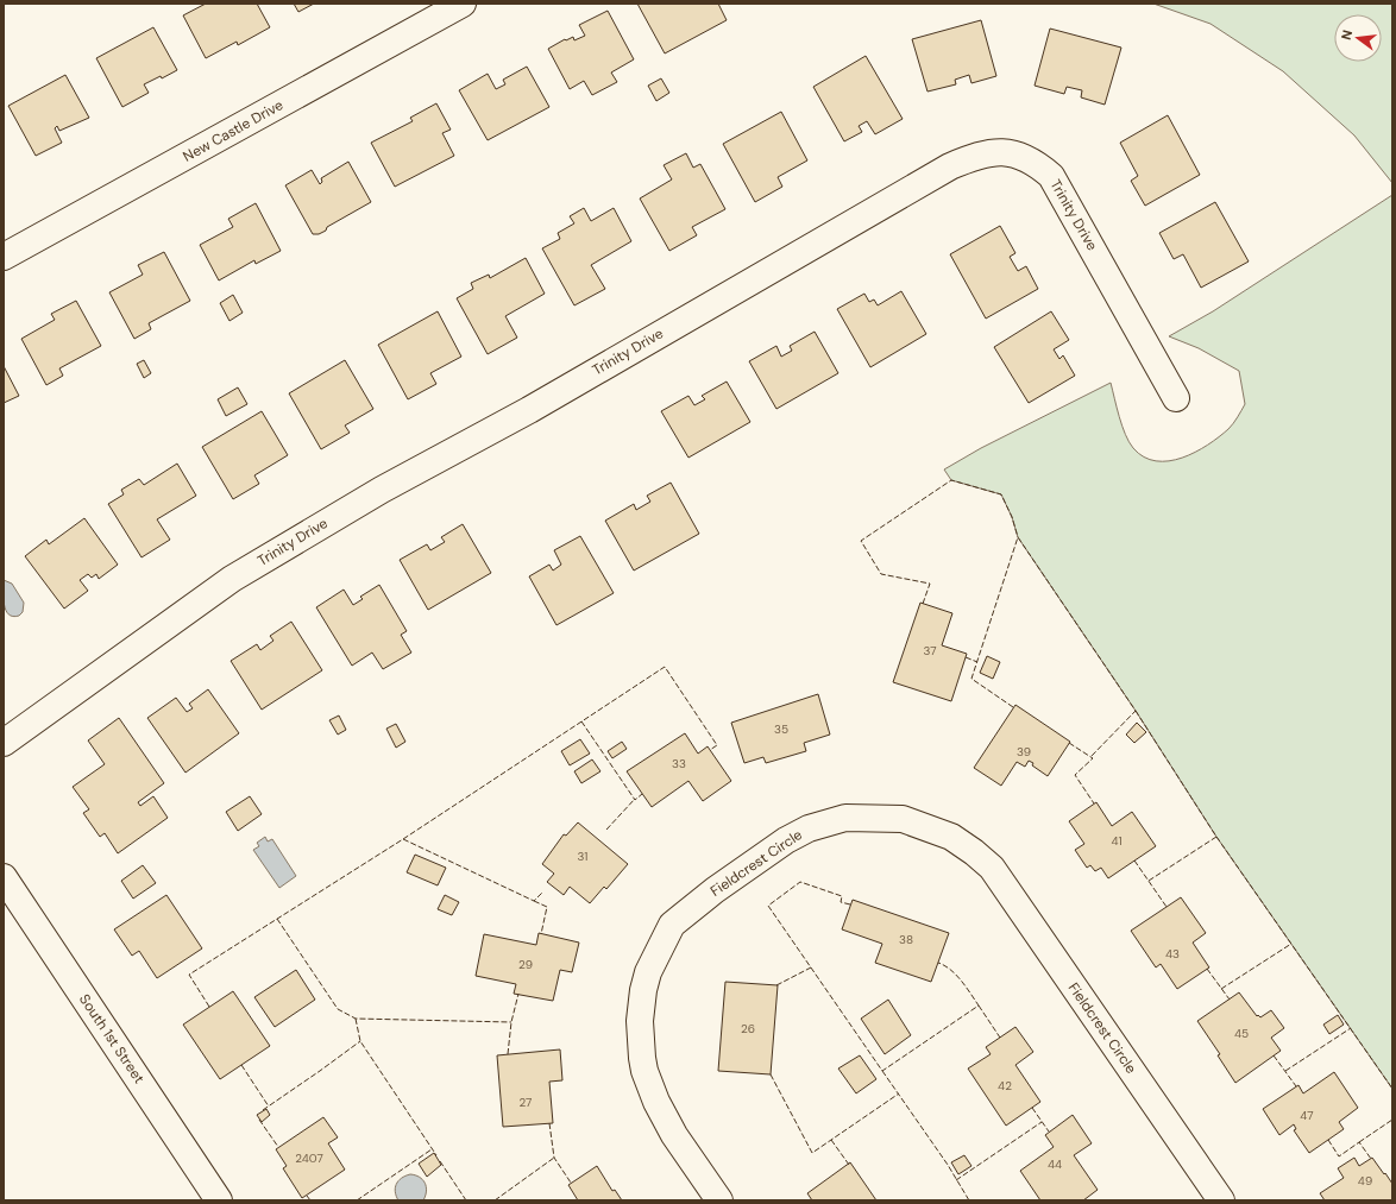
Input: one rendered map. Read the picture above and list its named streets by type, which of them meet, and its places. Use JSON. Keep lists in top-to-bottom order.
{
  "streets": {
    "street": [
      "New Castle Drive",
      "Trinity Drive",
      "Fieldcrest Circle",
      "South 1st Street"
    ]
  },
  "house_numbers": [
    "37",
    "35",
    "39",
    "33",
    "41",
    "31",
    "38",
    "43",
    "29",
    "26",
    "45",
    "42",
    "27",
    "47",
    "2407",
    "44",
    "49"
  ],
  "north": "left"
}
